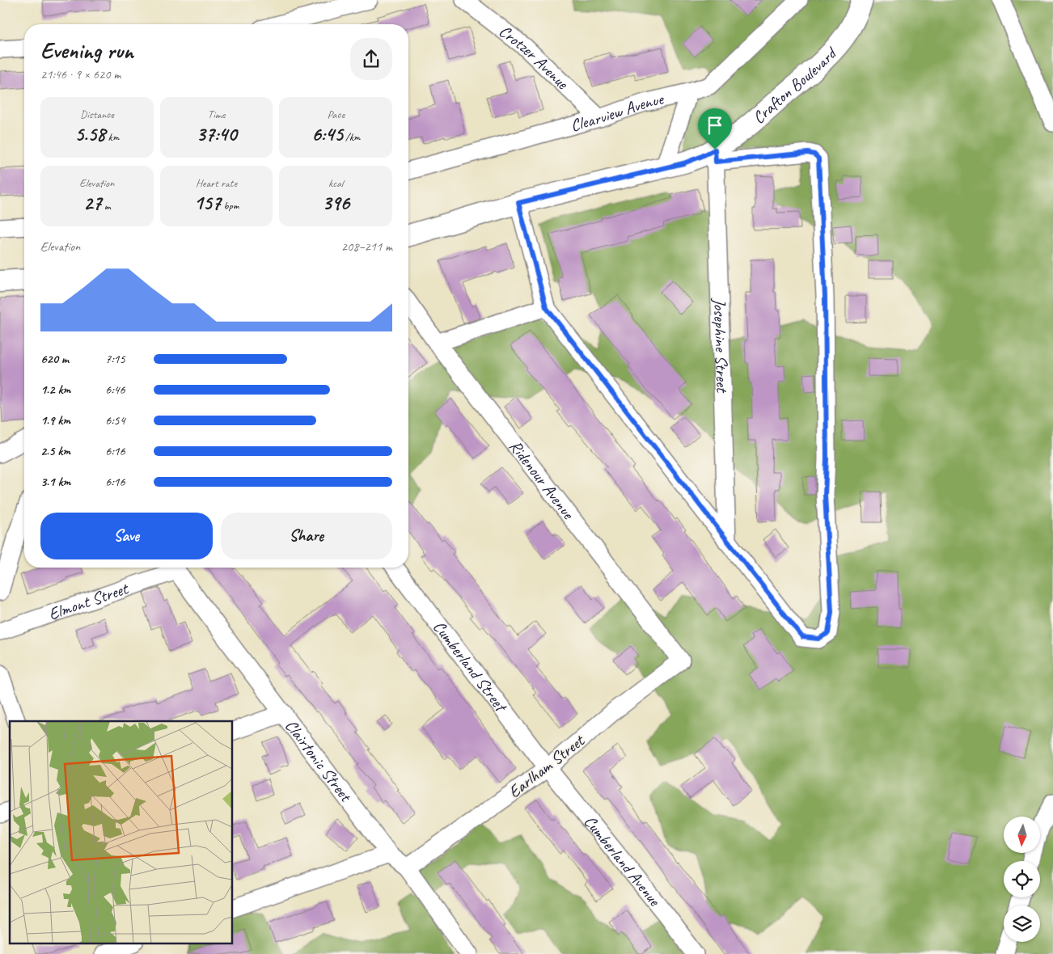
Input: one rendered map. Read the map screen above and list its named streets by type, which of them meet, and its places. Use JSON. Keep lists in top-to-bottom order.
{
  "streets": {
    "main road": ["Crafton Boulevard"],
    "street": [
      "Crotzer Avenue",
      "Clearview Avenue",
      "Josephine Street",
      "Ridenour Avenue",
      "Elmont Street",
      "Cumberland Street",
      "Clairtonic Street",
      "Earlham Street",
      "Cumberland Avenue"
    ]
  },
  "crossings": [
    ["Crotzer Avenue", "Clearview Avenue"],
    ["Crafton Boulevard", "Josephine Street"],
    ["Ridenour Avenue", "Earlham Street"],
    ["Cumberland Street", "Earlham Street"],
    ["Cumberland Street", "Cumberland Avenue"],
    ["Clairtonic Street", "Earlham Street"],
    ["Earlham Street", "Cumberland Avenue"]
  ],
  "north": "bottom",
  "page": {
    "heading": ["Evening run", "21:46 · 9 × 620 m"],
    "stats": [
      ["Distance", "5.58 km"],
      ["Time", "37:40"],
      ["Pace", "6:45 /km"],
      ["Elevation", "27 m"],
      ["Heart rate", "157 bpm"],
      ["kcal", "396"]
    ],
    "chart": ["Elevation", "208–211 m"],
    "list": [
      {
        "name": "620 m",
        "note": "7:15"
      },
      {
        "name": "1.2 km",
        "note": "6:46"
      },
      {
        "name": "1.9 km",
        "note": "6:54"
      },
      {
        "name": "2.5 km",
        "note": "6:16"
      },
      {
        "name": "3.1 km",
        "note": "6:16"
      }
    ],
    "buttons": ["Save", "Share"]
  }
}
